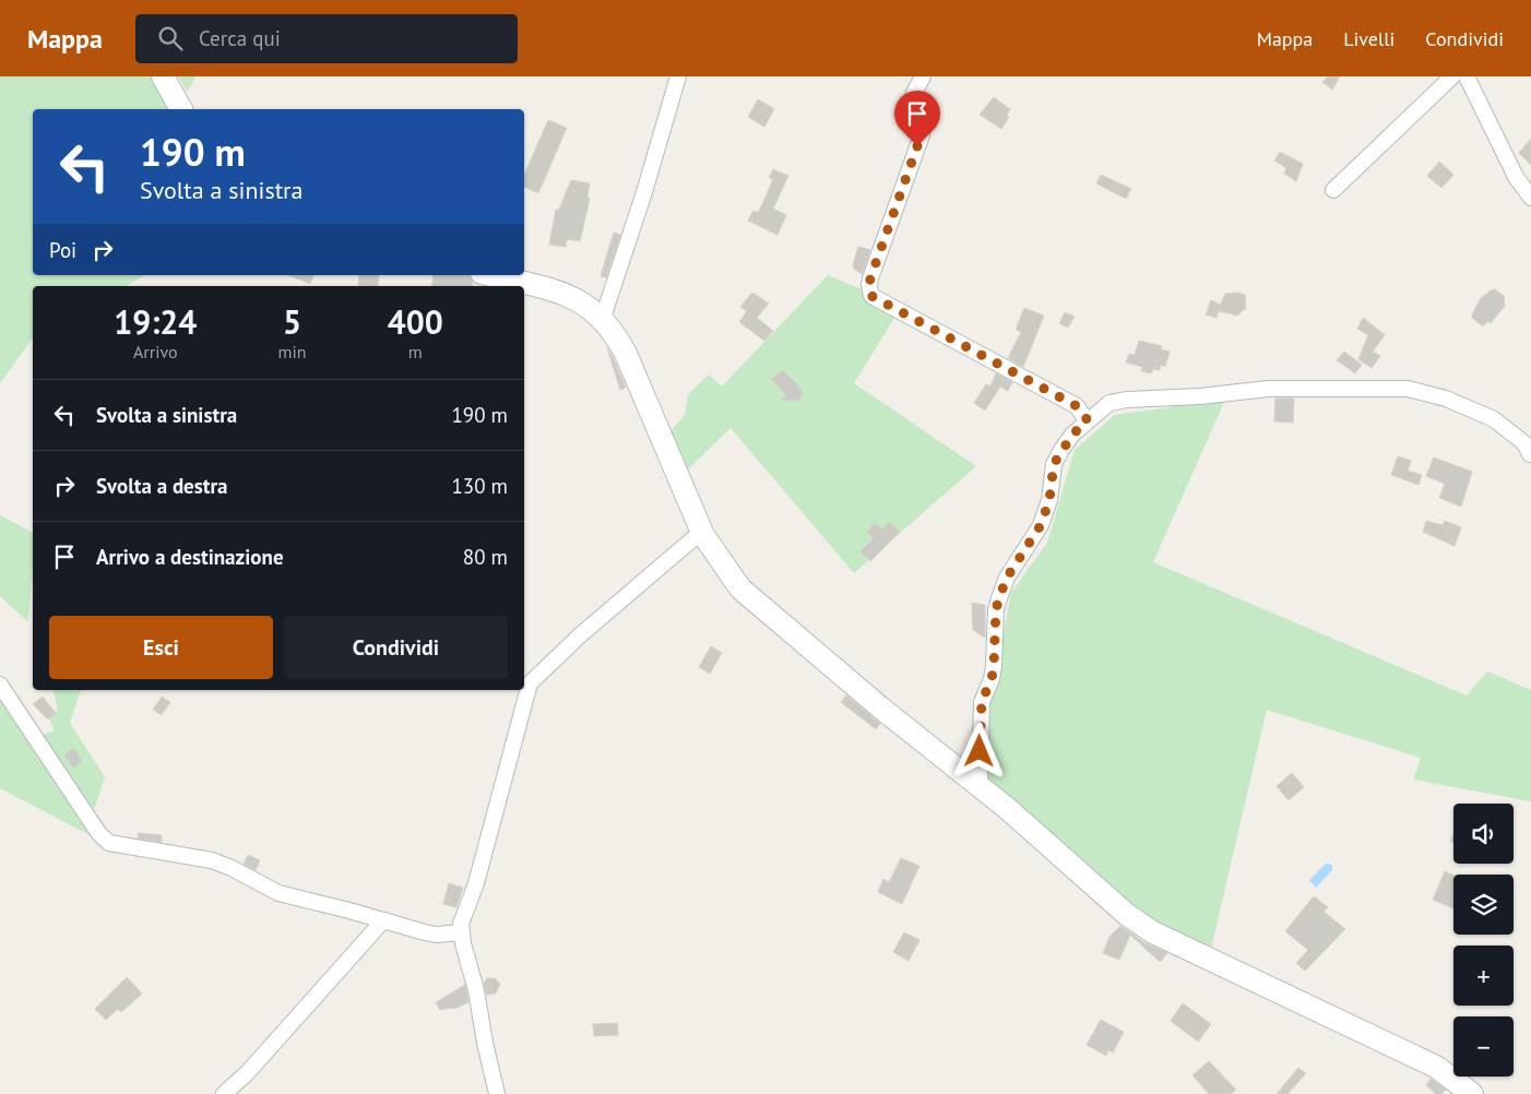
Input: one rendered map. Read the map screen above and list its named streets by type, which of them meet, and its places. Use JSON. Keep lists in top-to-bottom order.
{
  "page": {
    "header": "Mappa",
    "search": "Cerca qui",
    "nav": ["Mappa", "Livelli", "Condividi"],
    "turn": ["190 m", "Svolta a sinistra"],
    "then": "Poi",
    "eta": [
      "19:24",
      "Arrivo",
      "5",
      "min",
      "400",
      "m"
    ],
    "list": [
      {
        "name": "Svolta a sinistra",
        "value": "190 m"
      },
      {
        "name": "Svolta a destra",
        "value": "130 m"
      },
      {
        "name": "Arrivo a destinazione",
        "value": "80 m"
      }
    ],
    "buttons": ["Esci", "Condividi"],
    "map_buttons": ["+", "−"]
  }
}
